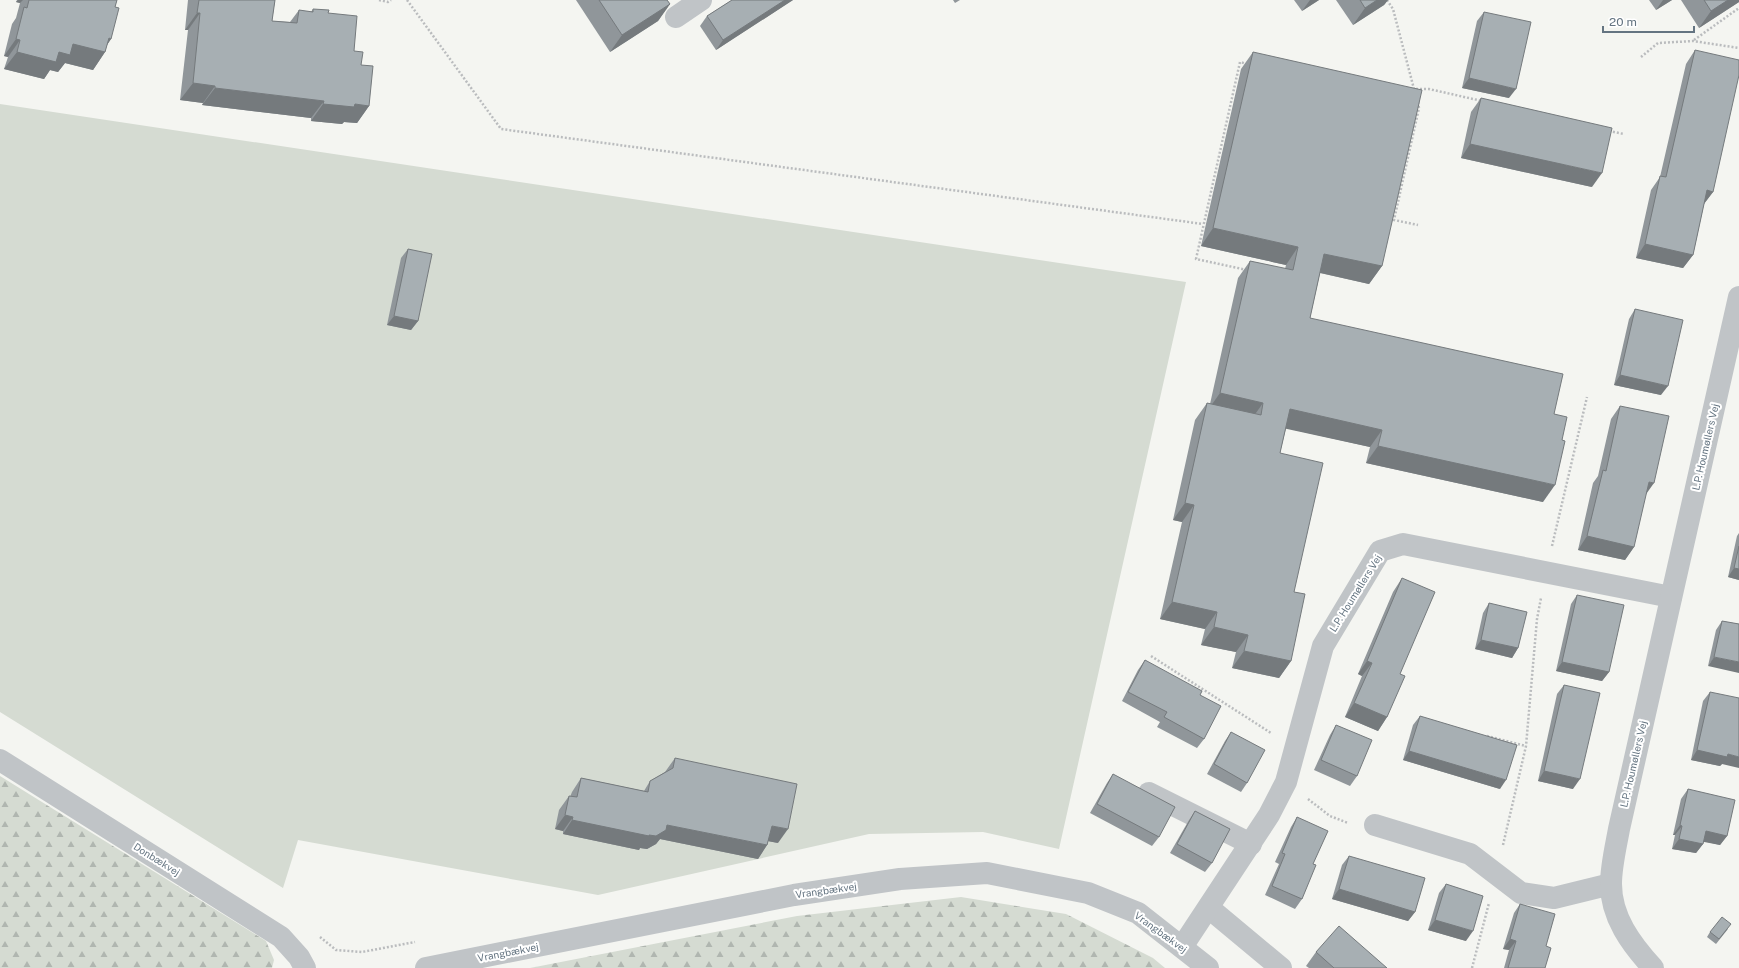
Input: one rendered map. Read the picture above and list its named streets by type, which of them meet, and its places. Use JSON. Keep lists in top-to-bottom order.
{
  "streets": {
    "street": ["L.P. Houmøllers Vej", "Donbækvej", "Vrangbækvej"]
  },
  "crossings": [
    ["L.P. Houmøllers Vej", "Vrangbækvej"]
  ],
  "scale_bar": "20 m"
}
